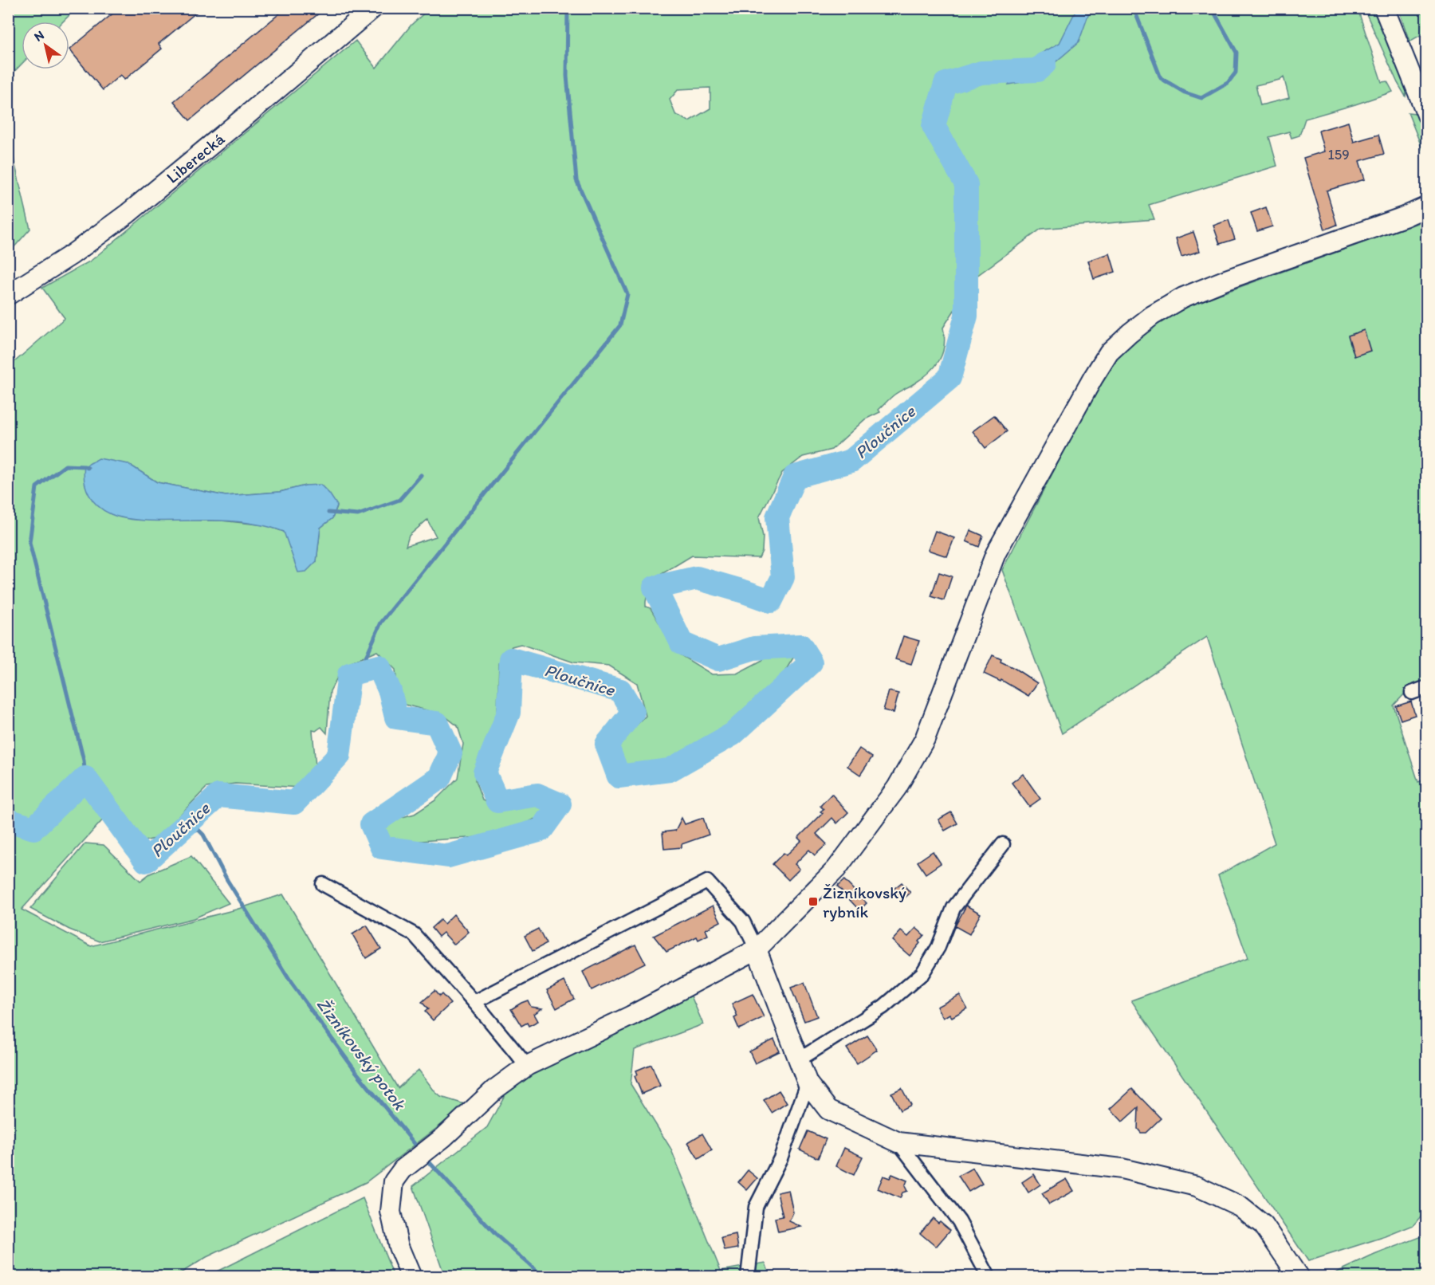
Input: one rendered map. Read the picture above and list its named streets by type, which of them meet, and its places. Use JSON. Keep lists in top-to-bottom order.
{
  "streets": {
    "street": ["Liberecká"]
  },
  "water": ["Ploučnice", "Žizníkovský potok"],
  "places": {
    "transit": ["Žizníkovský rybník"]
  },
  "house_numbers": ["159"],
  "north": "top left"
}
